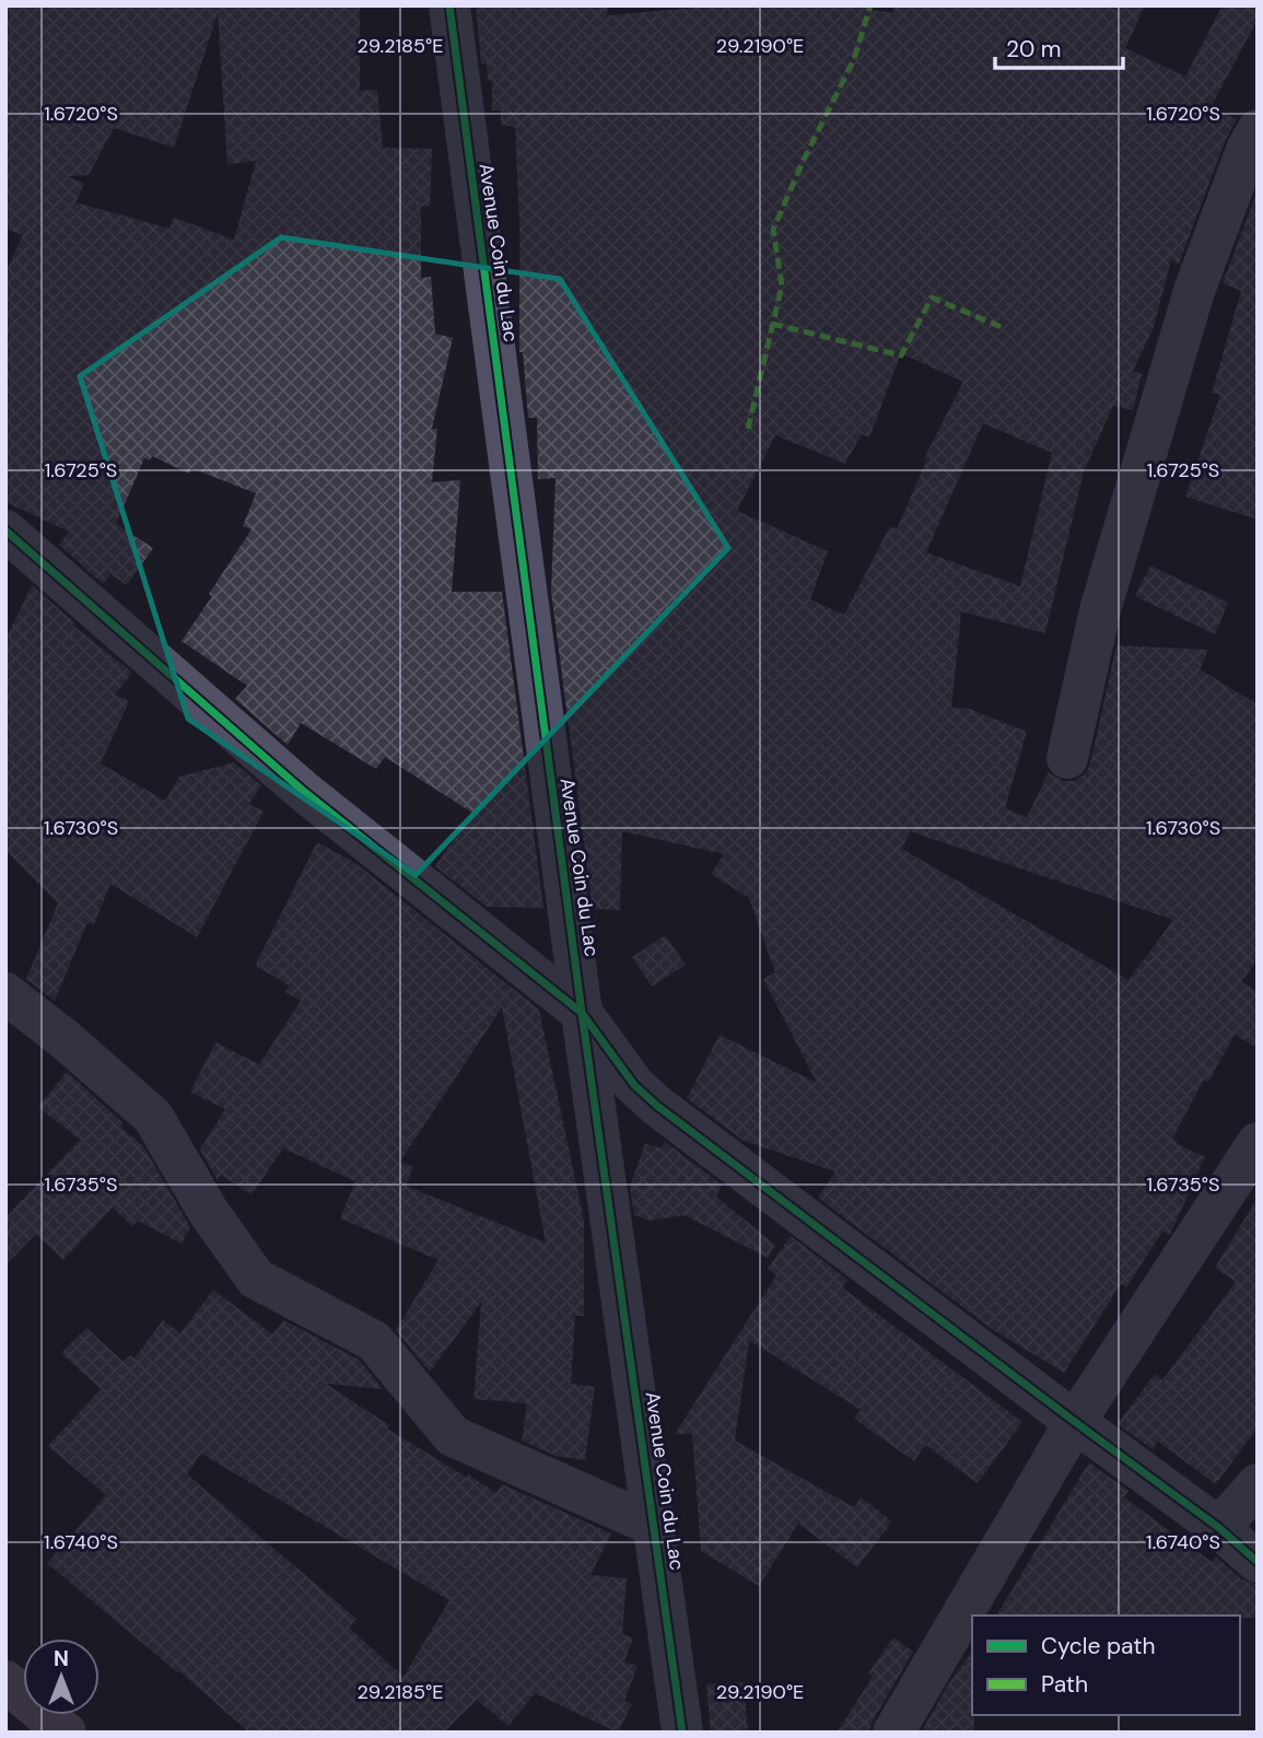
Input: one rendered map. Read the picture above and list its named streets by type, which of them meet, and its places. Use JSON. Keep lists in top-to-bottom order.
{
  "streets": {
    "street": ["Avenue Coin du Lac"]
  },
  "legend": ["Cycle path", "Path"],
  "scale_bar": "20 m",
  "north": "top",
  "coordinates": [
    "29.2185°E",
    "29.2190°E",
    "1.6720°S",
    "1.6725°S",
    "1.6730°S",
    "1.6735°S",
    "1.6740°S"
  ]
}
